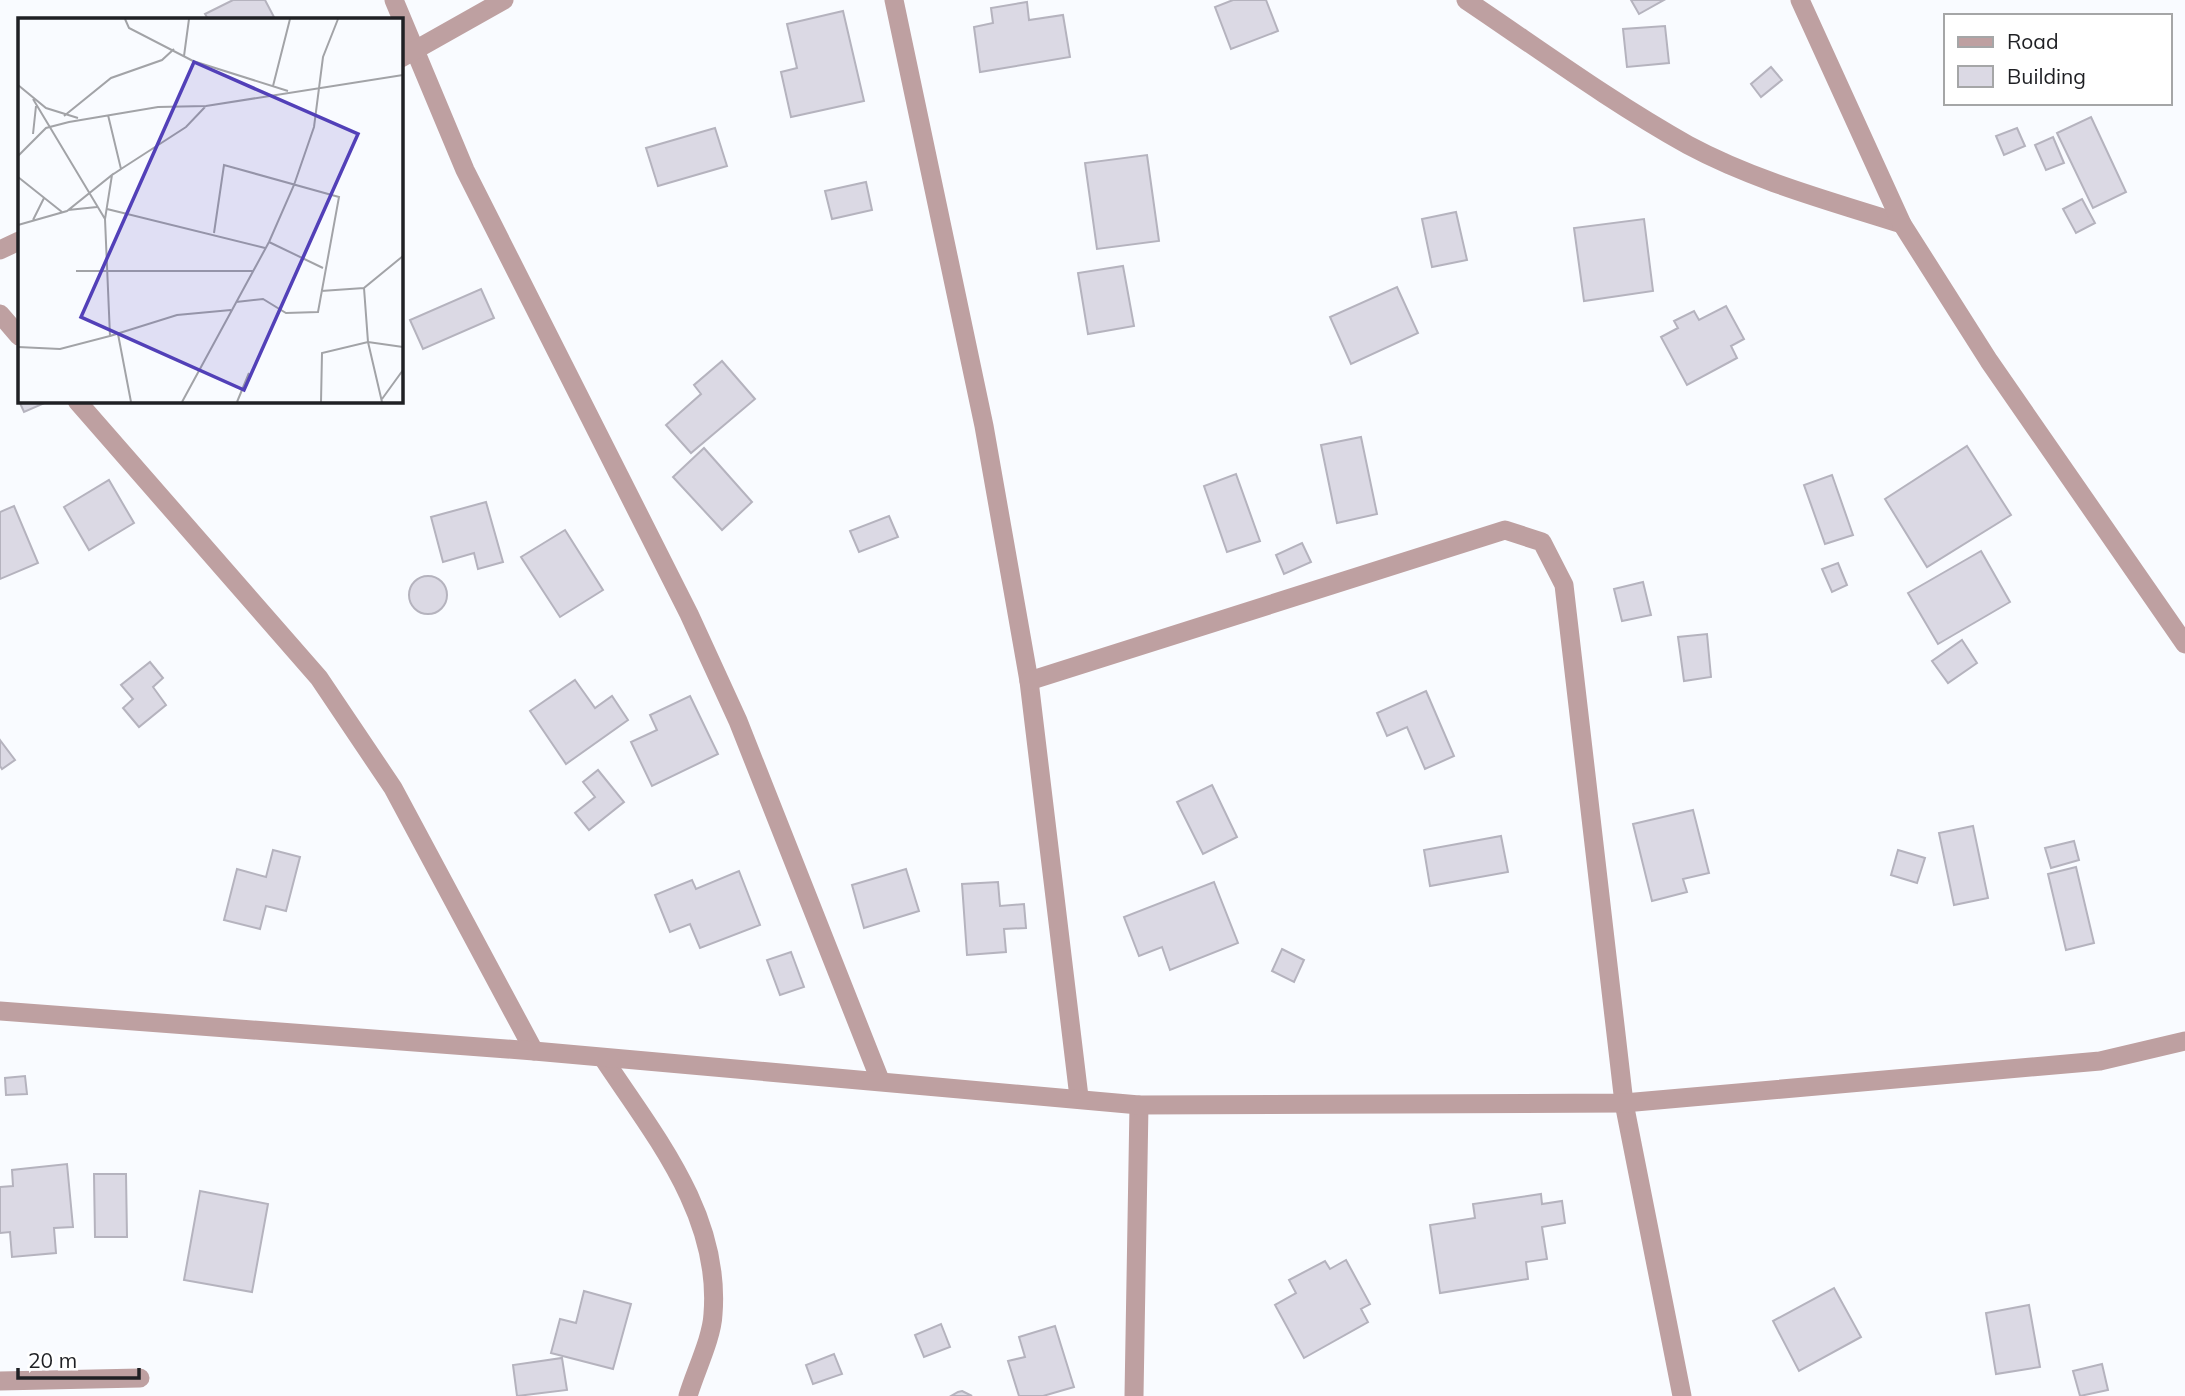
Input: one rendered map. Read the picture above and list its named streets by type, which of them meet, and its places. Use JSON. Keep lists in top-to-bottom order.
{
  "legend": ["Road", "Building"],
  "scale_bar": "20 m"
}
